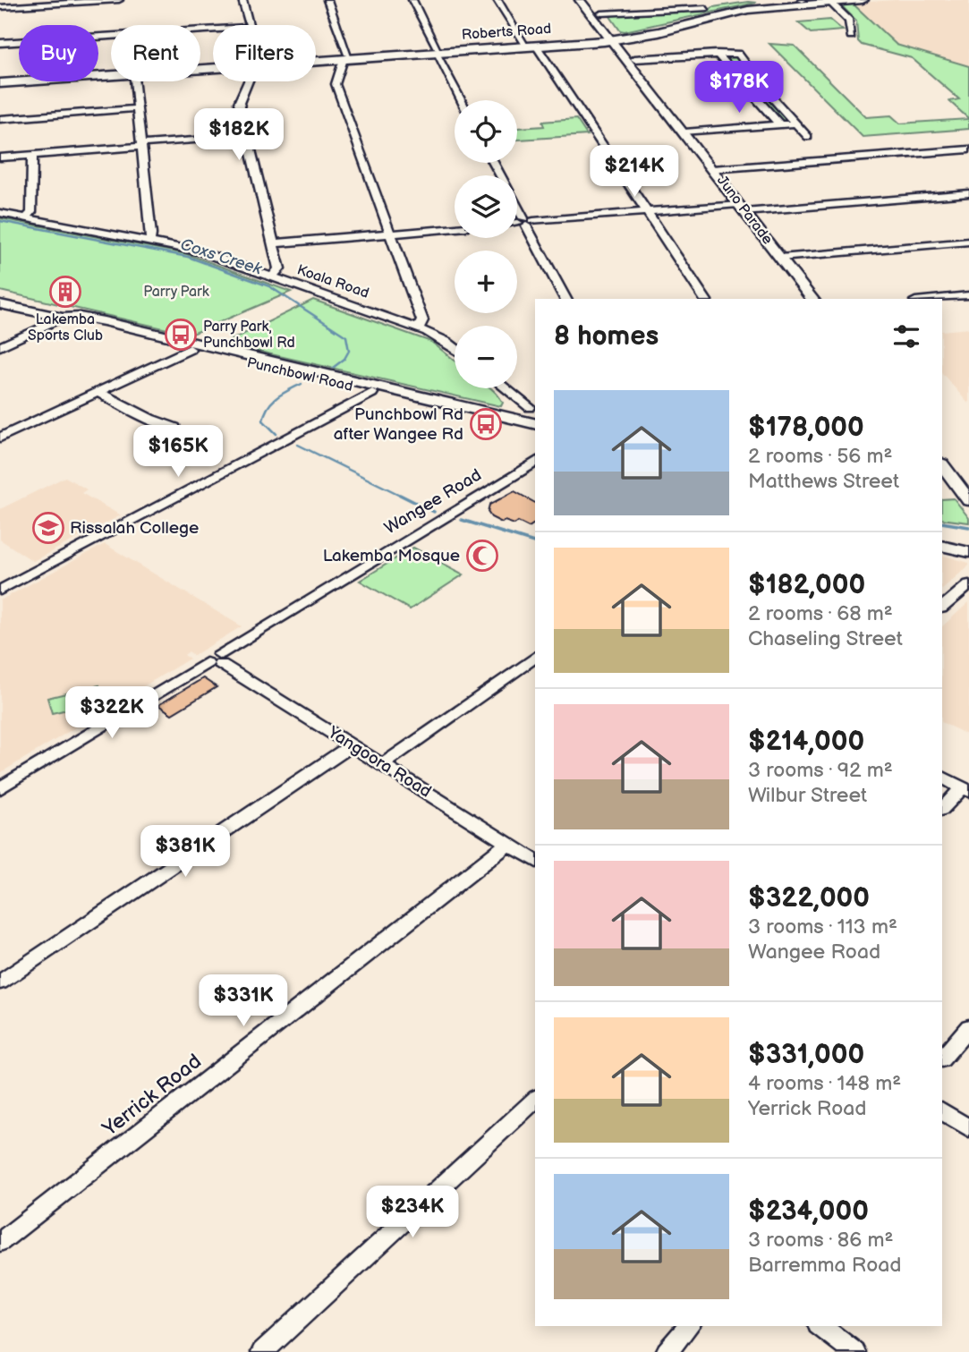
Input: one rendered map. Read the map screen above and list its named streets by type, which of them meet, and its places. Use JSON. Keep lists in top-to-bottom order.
{
  "streets": {
    "highway": ["Roberts Road"],
    "main road": ["Juno Parade", "Punchbowl Road"],
    "street": [
      "Koala Road",
      "Wangee Road",
      "Yangoora Road",
      "Yerrick Road"
    ]
  },
  "crossings": [
    ["Roberts Road", "Juno Parade"],
    ["Wangee Road", "Yangoora Road"],
    ["Yangoora Road", "Yerrick Road"]
  ],
  "water": ["Coxs Creek"],
  "parks": ["Parry Park"],
  "places": {
    "building": ["Lakemba Sports Club"],
    "bus stop": ["Parry Park, Punchbowl Rd", "Punchbowl Rd after Wangee Rd"],
    "school or university": ["Rissalah College"],
    "mosque": ["Lakemba Mosque"]
  },
  "page": {
    "chip": ["Buy", "Rent", "Filters"],
    "price": [
      "$178K",
      "$182K",
      "$214K",
      "$165K",
      "$322K",
      "$381K",
      "$331K",
      "$234K"
    ],
    "map_buttons": ["+", "−"],
    "heading": "8 homes",
    "list": [
      {
        "name": "$178,000",
        "note": "2 rooms · 56 m² · Matthews Street"
      },
      {
        "name": "$182,000",
        "note": "2 rooms · 68 m² · Chaseling Street"
      },
      {
        "name": "$214,000",
        "note": "3 rooms · 92 m² · Wilbur Street"
      },
      {
        "name": "$322,000",
        "note": "3 rooms · 113 m² · Wangee Road"
      },
      {
        "name": "$331,000",
        "note": "4 rooms · 148 m² · Yerrick Road"
      },
      {
        "name": "$234,000",
        "note": "3 rooms · 86 m² · Barremma Road"
      }
    ]
  }
}
